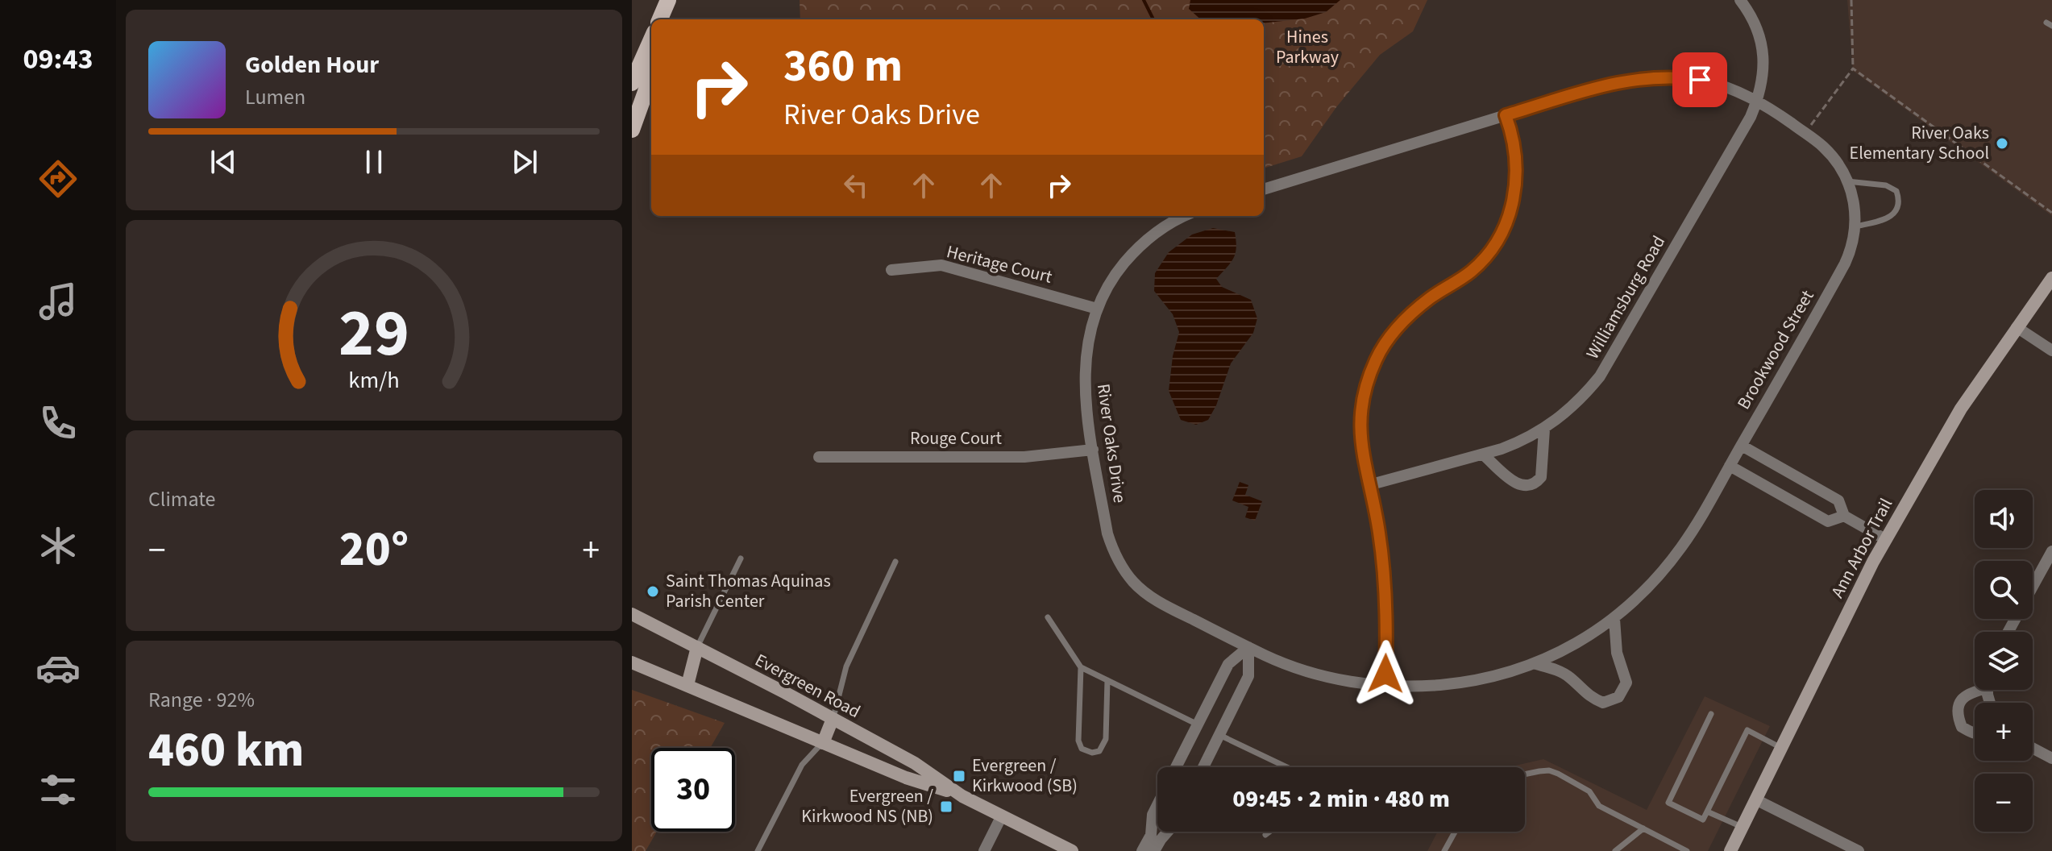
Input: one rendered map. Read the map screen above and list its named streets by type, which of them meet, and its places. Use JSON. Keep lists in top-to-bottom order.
{
  "streets": {
    "street": [
      "Heritage Court",
      "Williamsburg Road",
      "Brookwood Street",
      "Rouge Court",
      "River Oaks Drive",
      "Ann Arbor Trail",
      "Evergreen Road"
    ]
  },
  "crossings": [
    ["Heritage Court", "River Oaks Drive"],
    ["Williamsburg Road", "Brookwood Street"],
    ["Brookwood Street", "River Oaks Drive"],
    ["Rouge Court", "River Oaks Drive"]
  ],
  "parks": ["Hines Parkway"],
  "places": {
    "other": ["River Oaks Elementary School", "Saint Thomas Aquinas Parish Center"],
    "transit": ["Evergreen / Kirkwood (SB)", "Evergreen / Kirkwood NS (NB)"]
  },
  "page": {
    "tabs": "09:43",
    "turn": ["360 m", "River Oaks Drive"],
    "song": ["Golden Hour", "Lumen"],
    "tile": [
      "Climate",
      ["Range · 92%", "460 km"]
    ],
    "map_buttons": ["+", "−"],
    "heat": ["−", "20°", "+"],
    "limit": "30",
    "trip": "09:45 · 2 min · 480 m",
    "gauge": ["29", "km/h"]
  }
}
